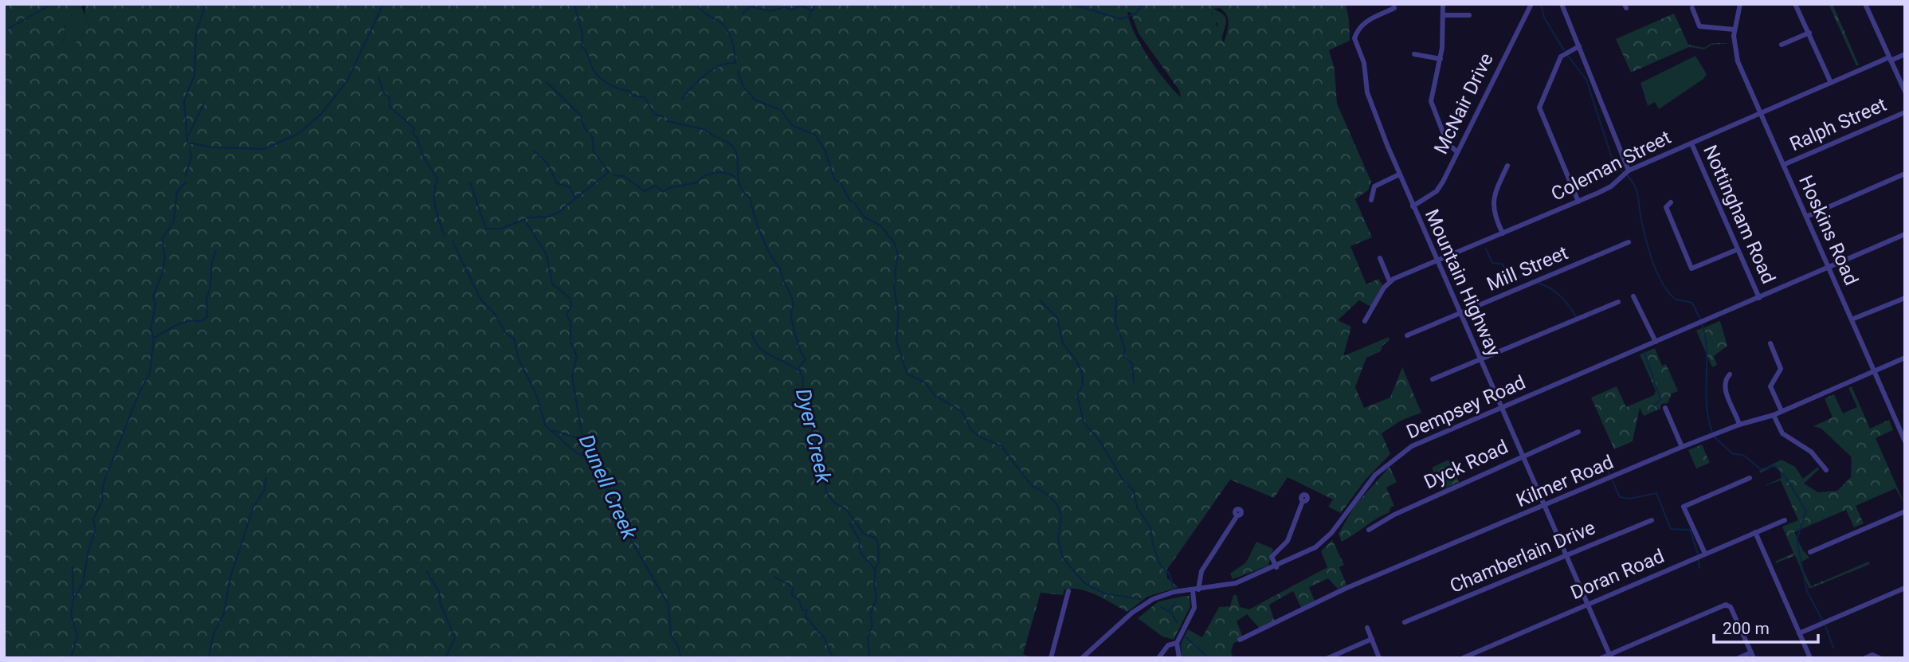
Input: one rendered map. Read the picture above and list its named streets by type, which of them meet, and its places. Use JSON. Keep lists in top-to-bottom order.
{
  "streets": {
    "street": [
      "McNair Drive",
      "Ralph Street",
      "Coleman Street",
      "Nottingham Road",
      "Hoskins Road",
      "Mill Street",
      "Mountain Highway",
      "Dempsey Road",
      "Dyck Road",
      "Kilmer Road",
      "Chamberlain Drive",
      "Doran Road"
    ]
  },
  "crossings": [
    ["McNair Drive", "Mountain Highway"],
    ["Ralph Street", "Hoskins Road"],
    ["Coleman Street", "Nottingham Road"],
    ["Coleman Street", "Hoskins Road"],
    ["Coleman Street", "Mountain Highway"],
    ["Nottingham Road", "Dempsey Road"],
    ["Hoskins Road", "Dempsey Road"],
    ["Hoskins Road", "Kilmer Road"],
    ["Mill Street", "Mountain Highway"],
    ["Mountain Highway", "Dempsey Road"],
    ["Mountain Highway", "Dyck Road"],
    ["Mountain Highway", "Kilmer Road"],
    ["Mountain Highway", "Chamberlain Drive"],
    ["Mountain Highway", "Doran Road"]
  ],
  "water": ["Dyer Creek", "Dunell Creek"],
  "scale_bar": "200 m"
}
